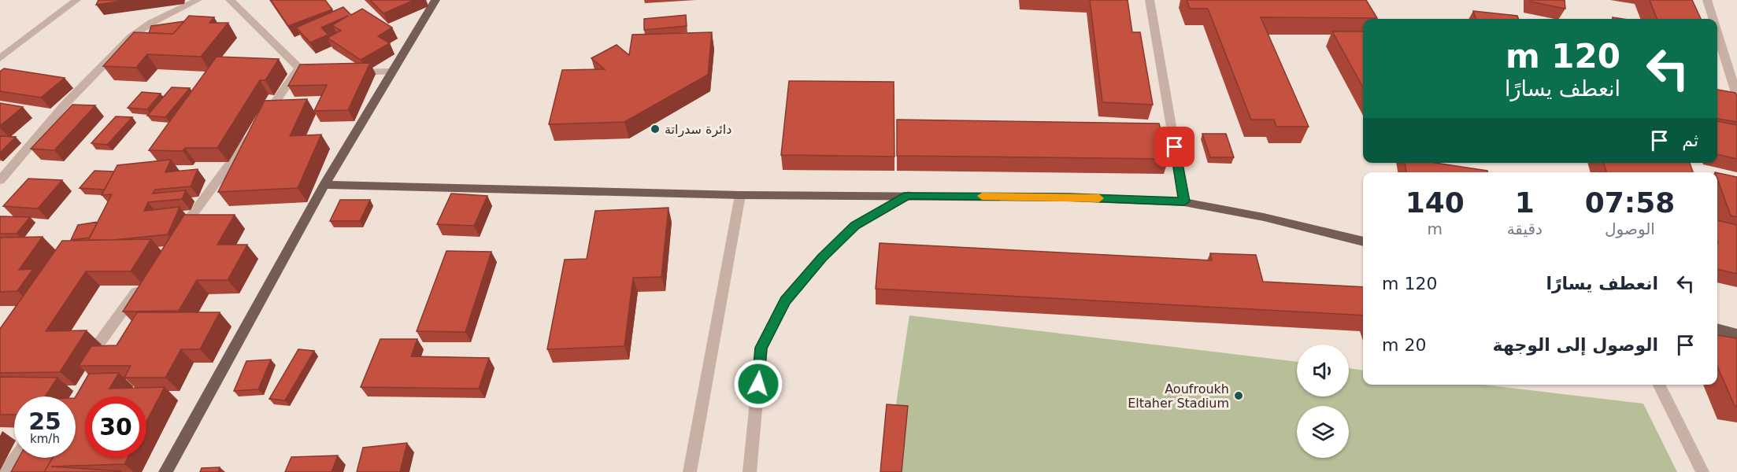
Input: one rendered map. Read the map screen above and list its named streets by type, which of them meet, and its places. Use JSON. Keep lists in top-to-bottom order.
{
  "places": ["دائرة سدراتة", "Aoufroukh Eltaher Stadium"],
  "page": {
    "turn": ["120 m", "انعطف يسارًا"],
    "then": "ثم",
    "eta": [
      "07:58",
      "الوصول",
      "1",
      "دقيقة",
      "140",
      "m"
    ],
    "list": [
      {
        "name": "انعطف يسارًا",
        "value": "120 m"
      },
      {
        "name": "الوصول إلى الوجهة",
        "value": "20 m"
      }
    ],
    "speed": "25 km/h",
    "limit": "30"
  }
}
